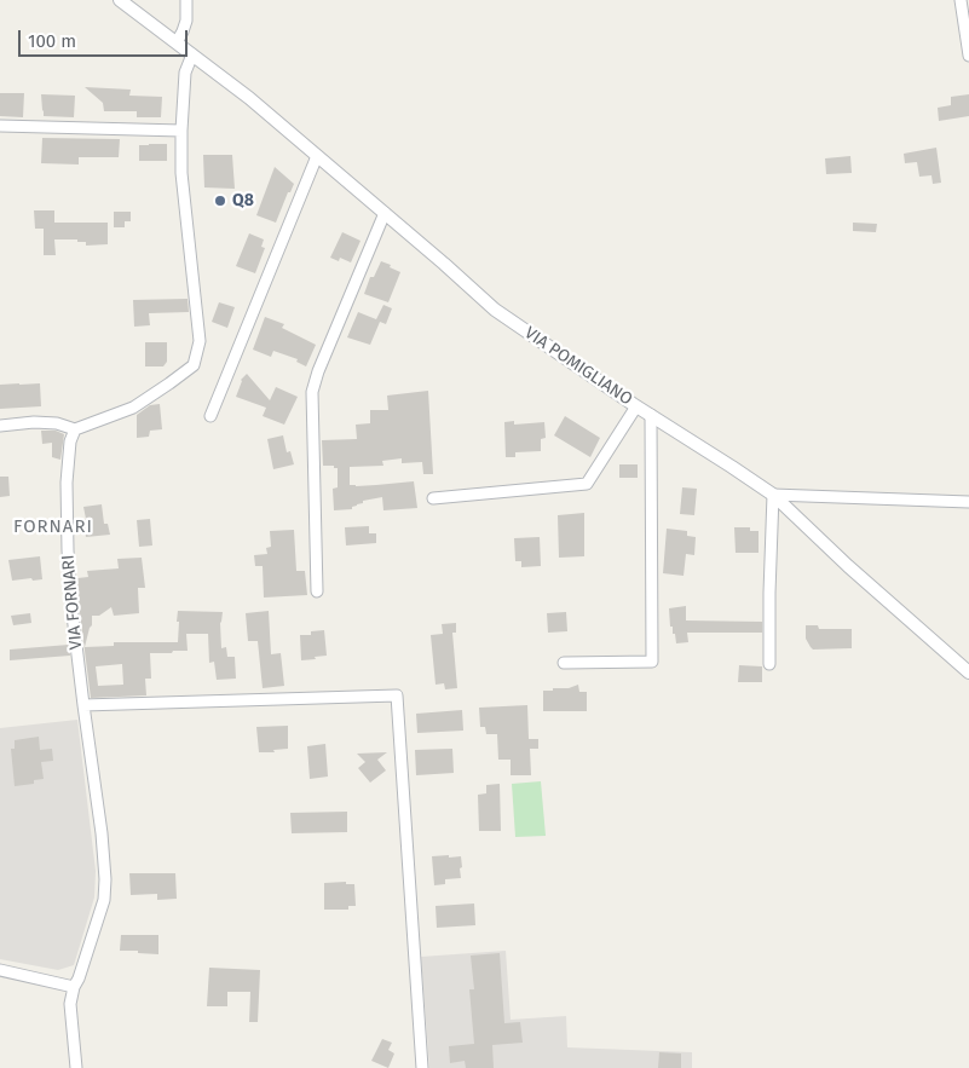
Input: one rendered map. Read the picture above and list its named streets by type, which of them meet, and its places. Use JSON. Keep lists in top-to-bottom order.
{
  "streets": {
    "street": ["VIA POMIGLIANO", "VIA FORNARI"]
  },
  "districts": ["FORNARI"],
  "places": ["Q8"],
  "scale_bar": "100 m"
}
